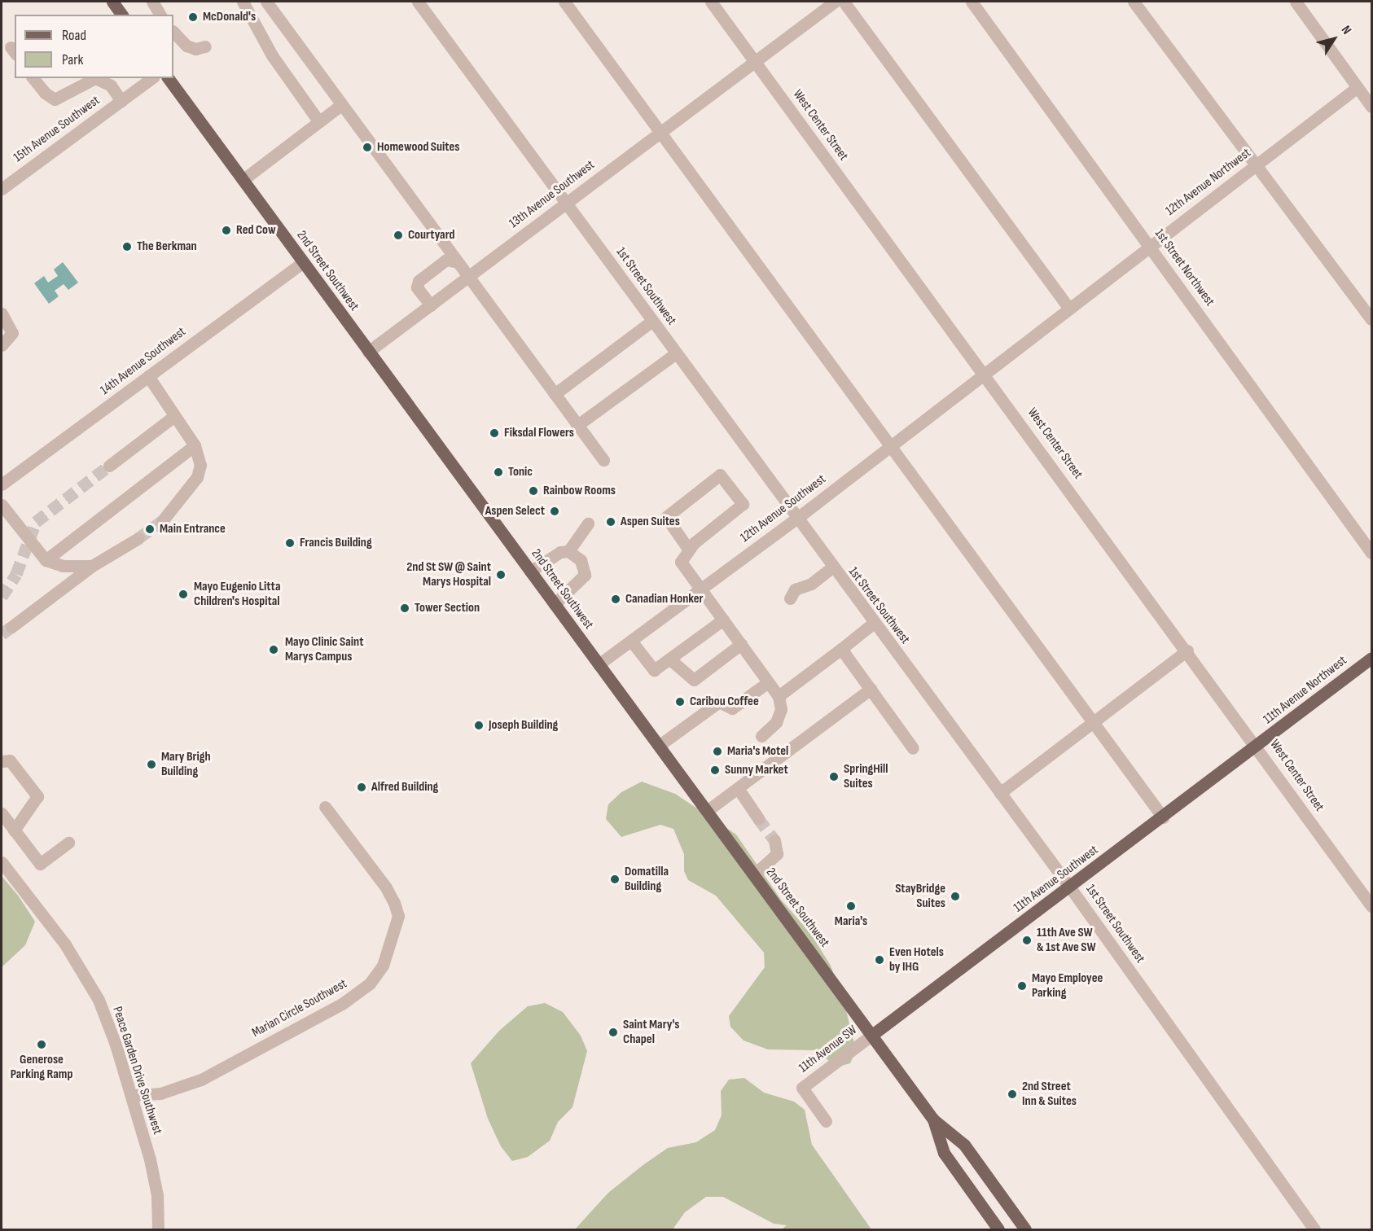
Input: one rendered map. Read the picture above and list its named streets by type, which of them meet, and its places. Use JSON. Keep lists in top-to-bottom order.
{
  "streets": {
    "main road": ["2nd Street Southwest", "11th Avenue Northwest", "11th Avenue Southwest"],
    "street": [
      "West Center Street",
      "15th Avenue Southwest",
      "12th Avenue Northwest",
      "13th Avenue Southwest",
      "1st Street Northwest",
      "1st Street Southwest",
      "14th Avenue Southwest",
      "12th Avenue Southwest",
      "Marian Circle Southwest",
      "11th Avenue SW",
      "Peace Garden Drive Southwest"
    ]
  },
  "crossings": [
    ["West Center Street", "12th Avenue Northwest"],
    ["West Center Street", "13th Avenue Southwest"],
    ["West Center Street", "12th Avenue Southwest"],
    ["West Center Street", "11th Avenue Northwest"],
    ["West Center Street", "11th Avenue Southwest"],
    ["12th Avenue Northwest", "1st Street Northwest"],
    ["12th Avenue Northwest", "12th Avenue Southwest"],
    ["13th Avenue Southwest", "2nd Street Southwest"],
    ["13th Avenue Southwest", "1st Street Southwest"],
    ["2nd Street Southwest", "14th Avenue Southwest"],
    ["2nd Street Southwest", "12th Avenue Southwest"],
    ["2nd Street Southwest", "11th Avenue Southwest"],
    ["2nd Street Southwest", "11th Avenue SW"],
    ["1st Street Southwest", "12th Avenue Southwest"],
    ["1st Street Southwest", "11th Avenue Southwest"],
    ["11th Avenue Northwest", "11th Avenue Southwest"],
    ["11th Avenue Southwest", "11th Avenue SW"],
    ["Marian Circle Southwest", "Peace Garden Drive Southwest"]
  ],
  "places": [
    "McDonald's",
    "Homewood Suites",
    "Red Cow",
    "Courtyard",
    "The Berkman",
    "Fiksdal Flowers",
    "Tonic",
    "Rainbow Rooms",
    "Aspen Select",
    "Aspen Suites",
    "Main Entrance",
    "Francis Building",
    "2nd St SW @ Saint Marys Hospital",
    "Mayo Eugenio Litta Children's Hospital",
    "Canadian Honker",
    "Tower Section",
    "Mayo Clinic Saint Marys Campus",
    "Caribou Coffee",
    "Joseph Building",
    "Maria's Motel",
    "Mary Brigh Building",
    "Sunny Market",
    "SpringHill Suites",
    "Alfred Building",
    "Domatilla Building",
    "StayBridge Suites",
    "Maria's",
    "11th Ave SW & 1st Ave SW",
    "Even Hotels by IHG",
    "Mayo Employee Parking",
    "Saint Mary's Chapel",
    "Generose Parking Ramp",
    "2nd Street Inn & Suites"
  ],
  "legend": ["Road", "Park"],
  "north": "top right"
}
